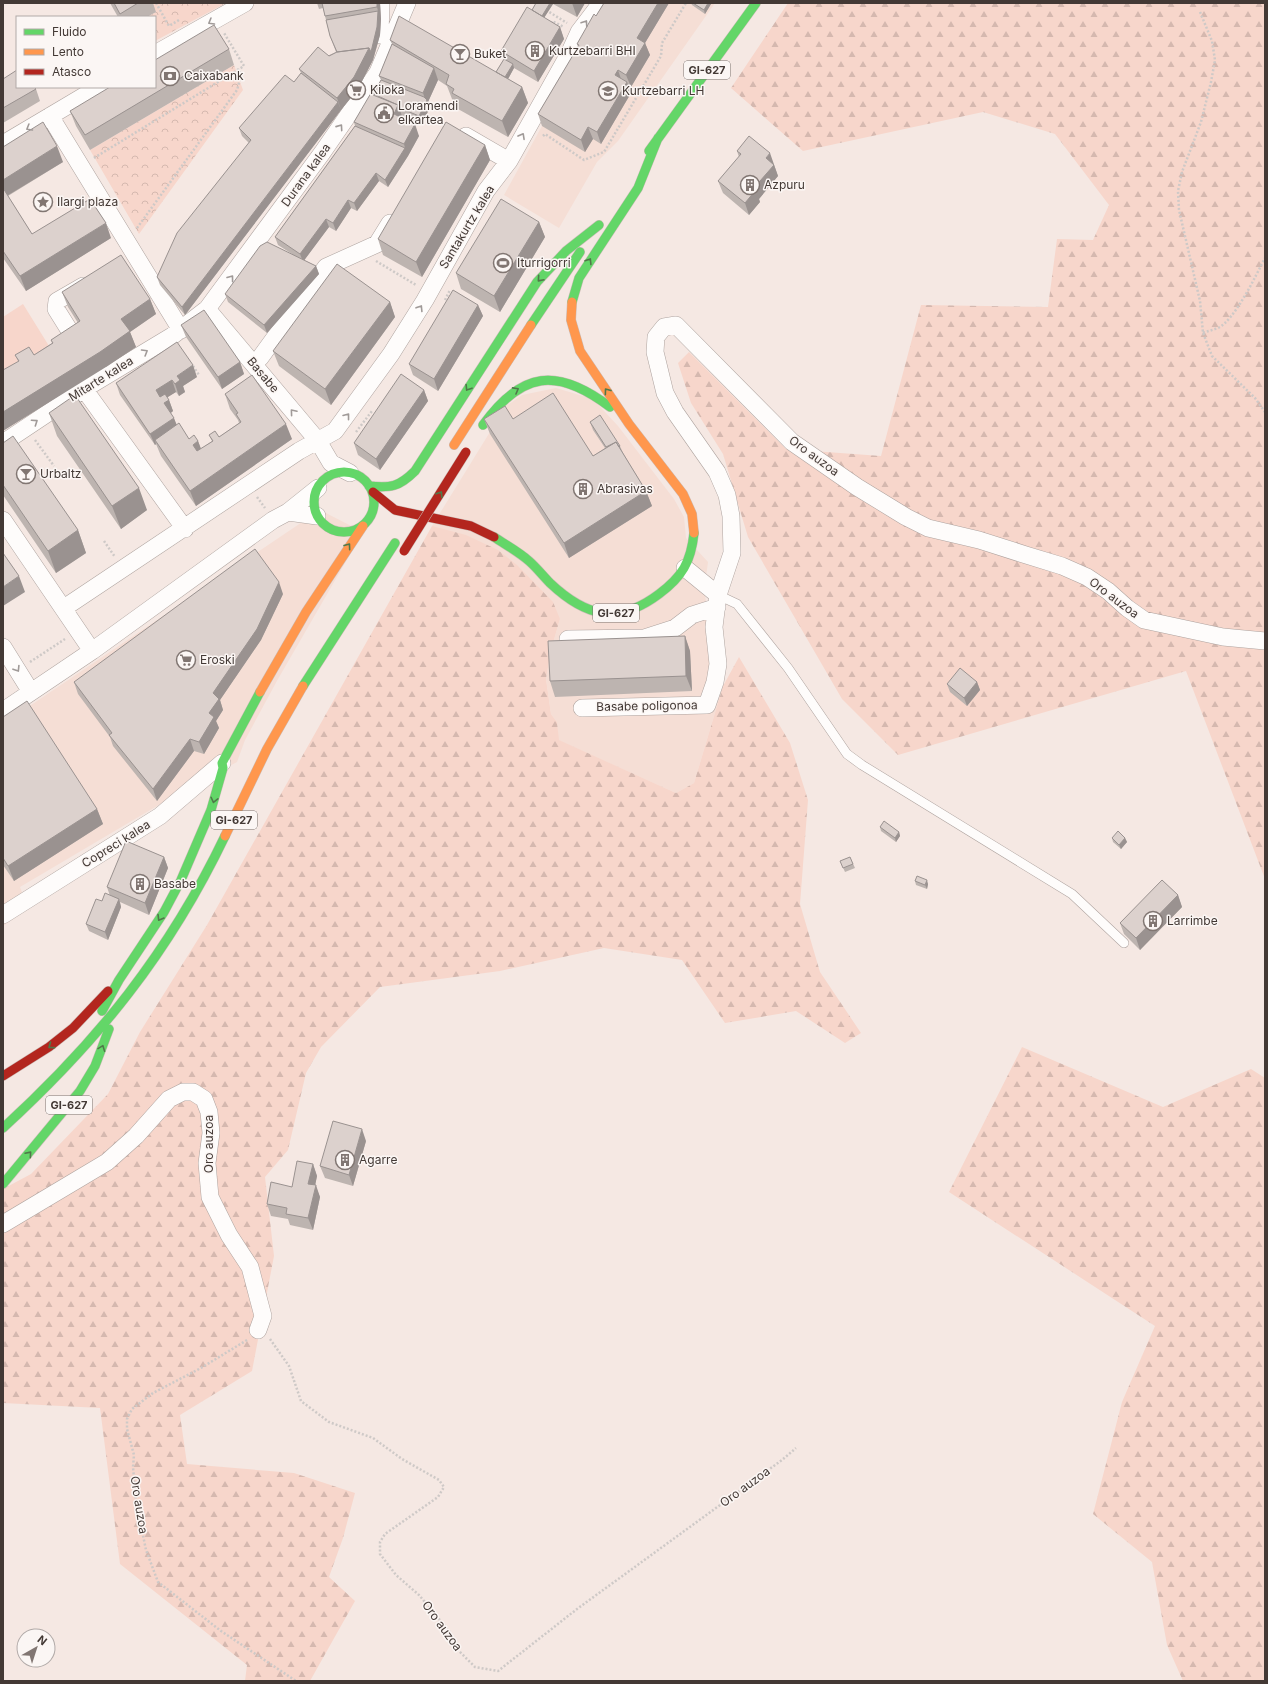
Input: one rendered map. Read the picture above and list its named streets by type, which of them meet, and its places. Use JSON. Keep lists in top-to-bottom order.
{
  "streets": {
    "main road": ["GI-627"],
    "street": [
      "Durana kalea",
      "Santakurtz kalea",
      "Basabe",
      "Mitarte kalea",
      "Oro auzoa",
      "Basabe poligonoa",
      "Copreci kalea"
    ]
  },
  "crossings": [
    ["GI-627", "Basabe"],
    ["GI-627", "Copreci kalea"],
    ["Durana kalea", "Basabe"],
    ["Durana kalea", "Mitarte kalea"],
    ["Santakurtz kalea", "Basabe"],
    ["Oro auzoa", "Basabe poligonoa"]
  ],
  "one_way": ["Mitarte kalea"],
  "places": {
    "building": [
      "Kurtzebarri BHI",
      "Azpuru",
      "Abrasivas",
      "Basabe",
      "Larrimbe",
      "Agarre"
    ],
    "bar": ["Buket", "Urbaltz"],
    "bank": ["Caixabank"],
    "supermarket": ["Kiloka", "Eroski"],
    "school or university": ["Kurtzebarri LH"],
    "public building": ["Loramendi elkartea"],
    "place": ["Ilargi plaza"],
    "sports": ["Iturrigorri"]
  },
  "legend": ["Fluido", "Lento", "Atasco"],
  "north": "top right"
}
